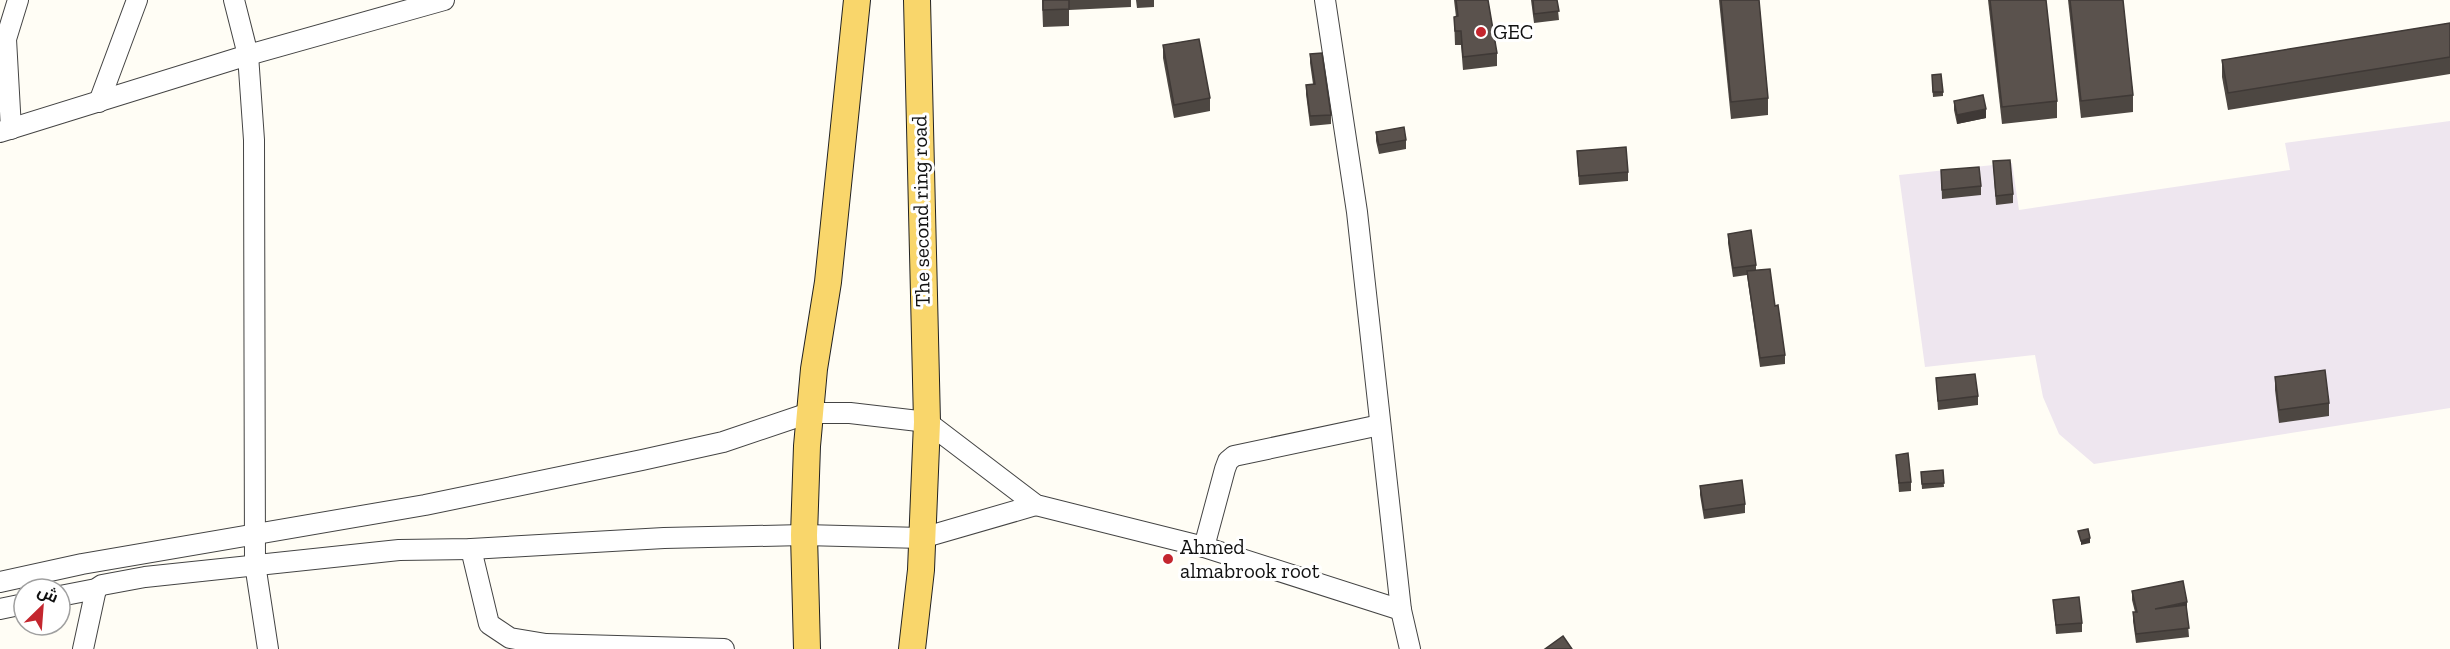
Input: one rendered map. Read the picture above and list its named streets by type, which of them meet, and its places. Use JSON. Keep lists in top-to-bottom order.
{
  "streets": {
    "main road": ["The second ring road"]
  },
  "places": ["GEC", "Ahmed almabrook root"],
  "north": "top right"
}
